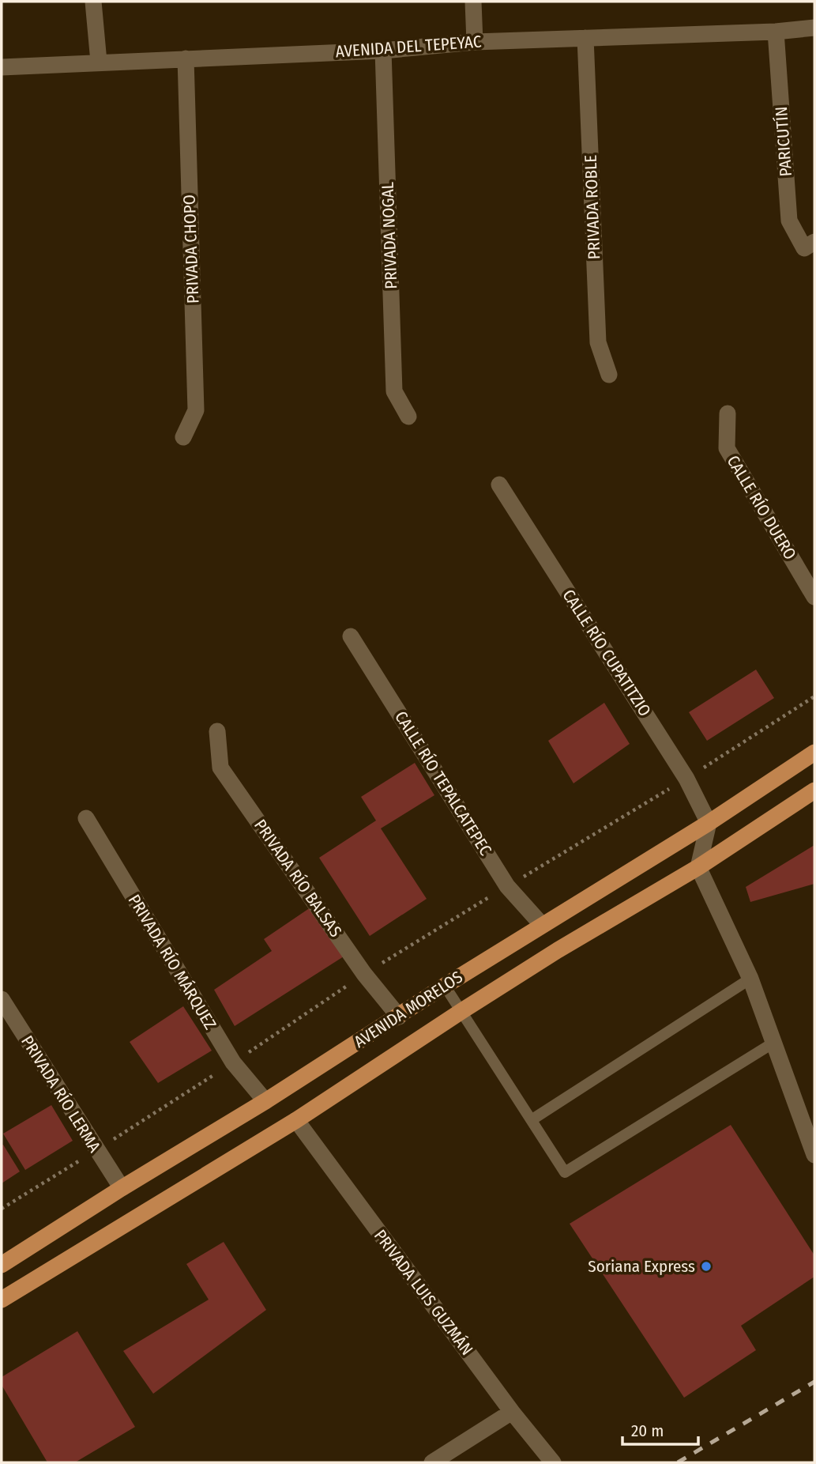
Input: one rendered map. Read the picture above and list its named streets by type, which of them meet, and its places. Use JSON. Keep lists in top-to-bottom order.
{
  "streets": {
    "main road": ["AVENIDA MORELOS"],
    "street": [
      "AVENIDA DEL TEPEYAC",
      "PARICUTÍN",
      "PRIVADA ROBLE",
      "PRIVADA NOGAL",
      "PRIVADA CHOPO",
      "CALLE RÍO DUERO",
      "CALLE RÍO CUPATITZIO",
      "CALLE RÍO TEPALCATEPEC",
      "PRIVADA RÍO BALSAS",
      "PRIVADA RÍO MÁRQUEZ",
      "PRIVADA RÍO LERMA",
      "PRIVADA LUIS GUZMÁN"
    ]
  },
  "crossings": [
    ["AVENIDA DEL TEPEYAC", "PARICUTÍN"],
    ["AVENIDA DEL TEPEYAC", "PRIVADA ROBLE"],
    ["AVENIDA DEL TEPEYAC", "PRIVADA NOGAL"],
    ["AVENIDA DEL TEPEYAC", "PRIVADA CHOPO"],
    ["CALLE RÍO CUPATITZIO", "AVENIDA MORELOS"],
    ["CALLE RÍO TEPALCATEPEC", "AVENIDA MORELOS"],
    ["PRIVADA RÍO BALSAS", "AVENIDA MORELOS"],
    ["PRIVADA RÍO MÁRQUEZ", "AVENIDA MORELOS"],
    ["AVENIDA MORELOS", "PRIVADA RÍO LERMA"],
    ["AVENIDA MORELOS", "PRIVADA LUIS GUZMÁN"]
  ],
  "places": ["Soriana Express"],
  "scale_bar": "20 m"
}
